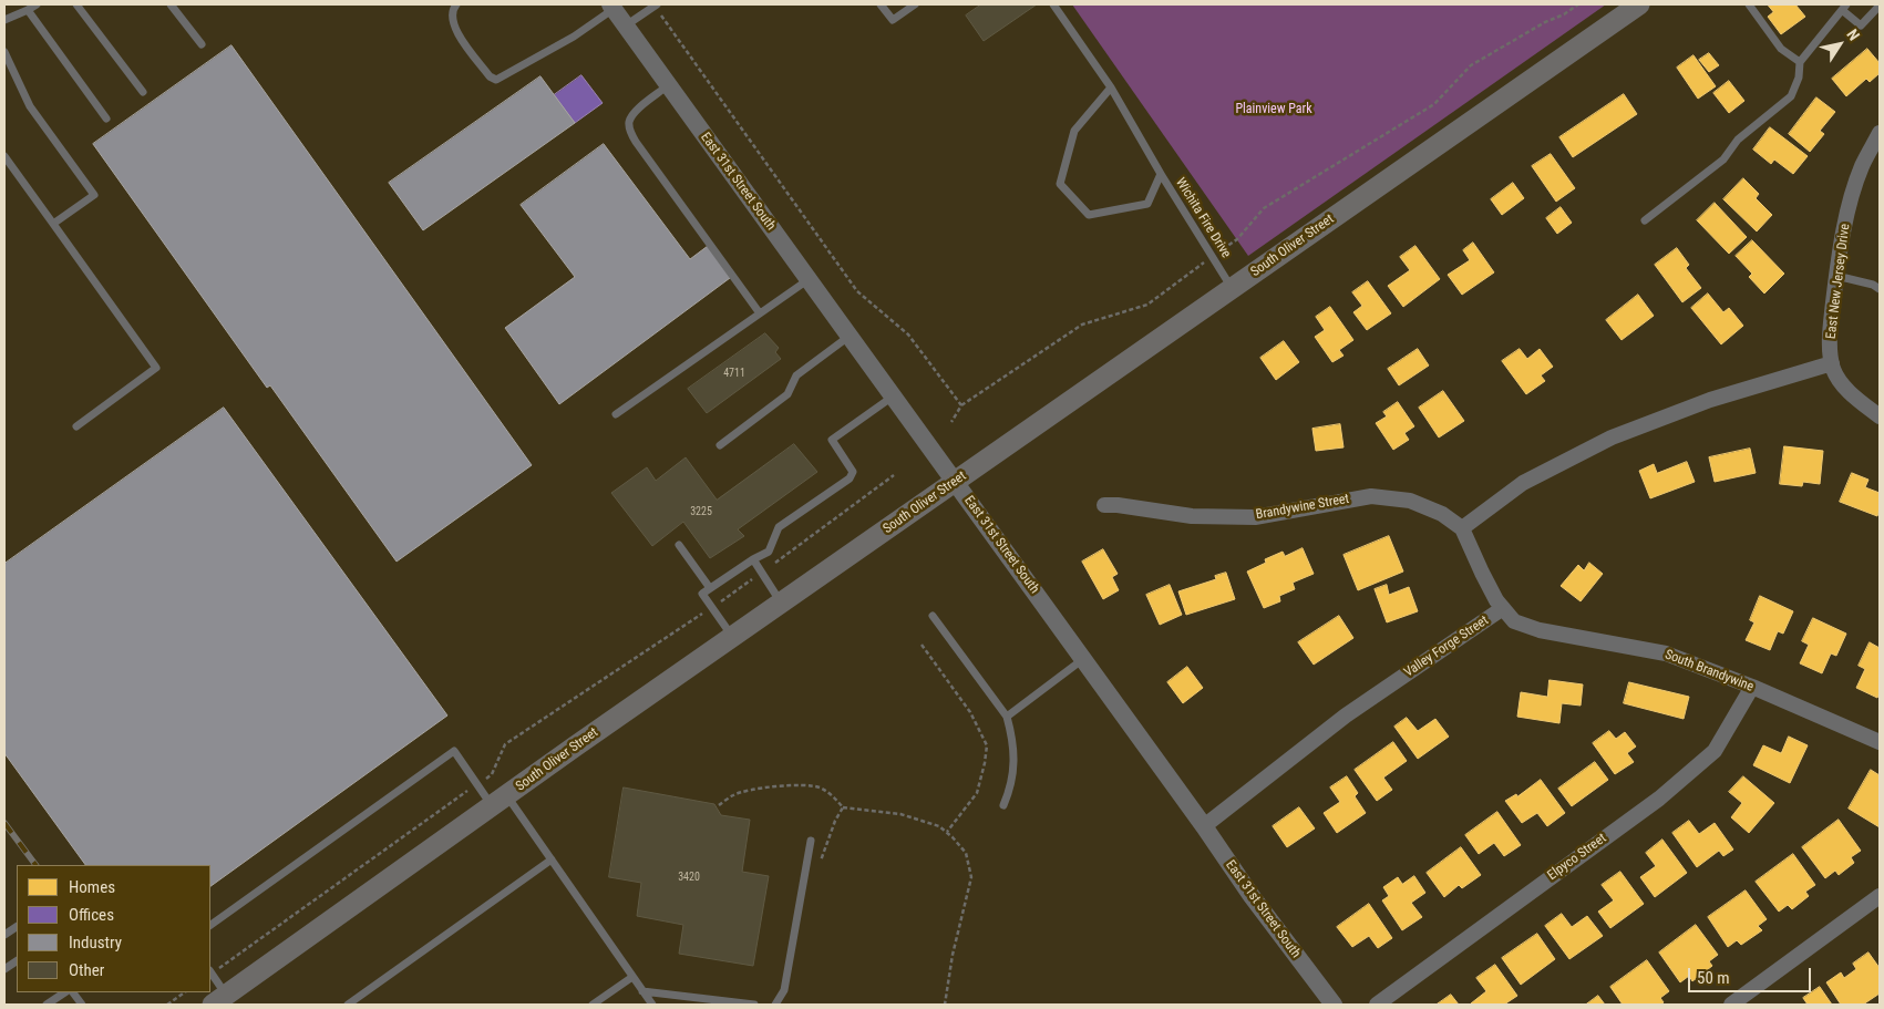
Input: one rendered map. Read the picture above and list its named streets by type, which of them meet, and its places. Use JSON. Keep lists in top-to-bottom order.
{
  "streets": {
    "main road": ["South Oliver Street"],
    "street": [
      "East 31st Street South",
      "East New Jersey Drive",
      "Brandywine Street",
      "Valley Forge Street",
      "South Brandywine",
      "Elpyco Street"
    ],
    "lane": ["Wichita Fire Drive"]
  },
  "crossings": [
    ["East 31st Street South", "South Oliver Street"],
    ["East 31st Street South", "Valley Forge Street"],
    ["Wichita Fire Drive", "South Oliver Street"],
    ["Brandywine Street", "Valley Forge Street"],
    ["Valley Forge Street", "South Brandywine"],
    ["South Brandywine", "Elpyco Street"]
  ],
  "parks": ["Plainview Park"],
  "house_numbers": ["4711", "3225", "3420"],
  "legend": [
    "Homes",
    "Offices",
    "Industry",
    "Other"
  ],
  "scale_bar": "50 m",
  "north": "top right"
}
